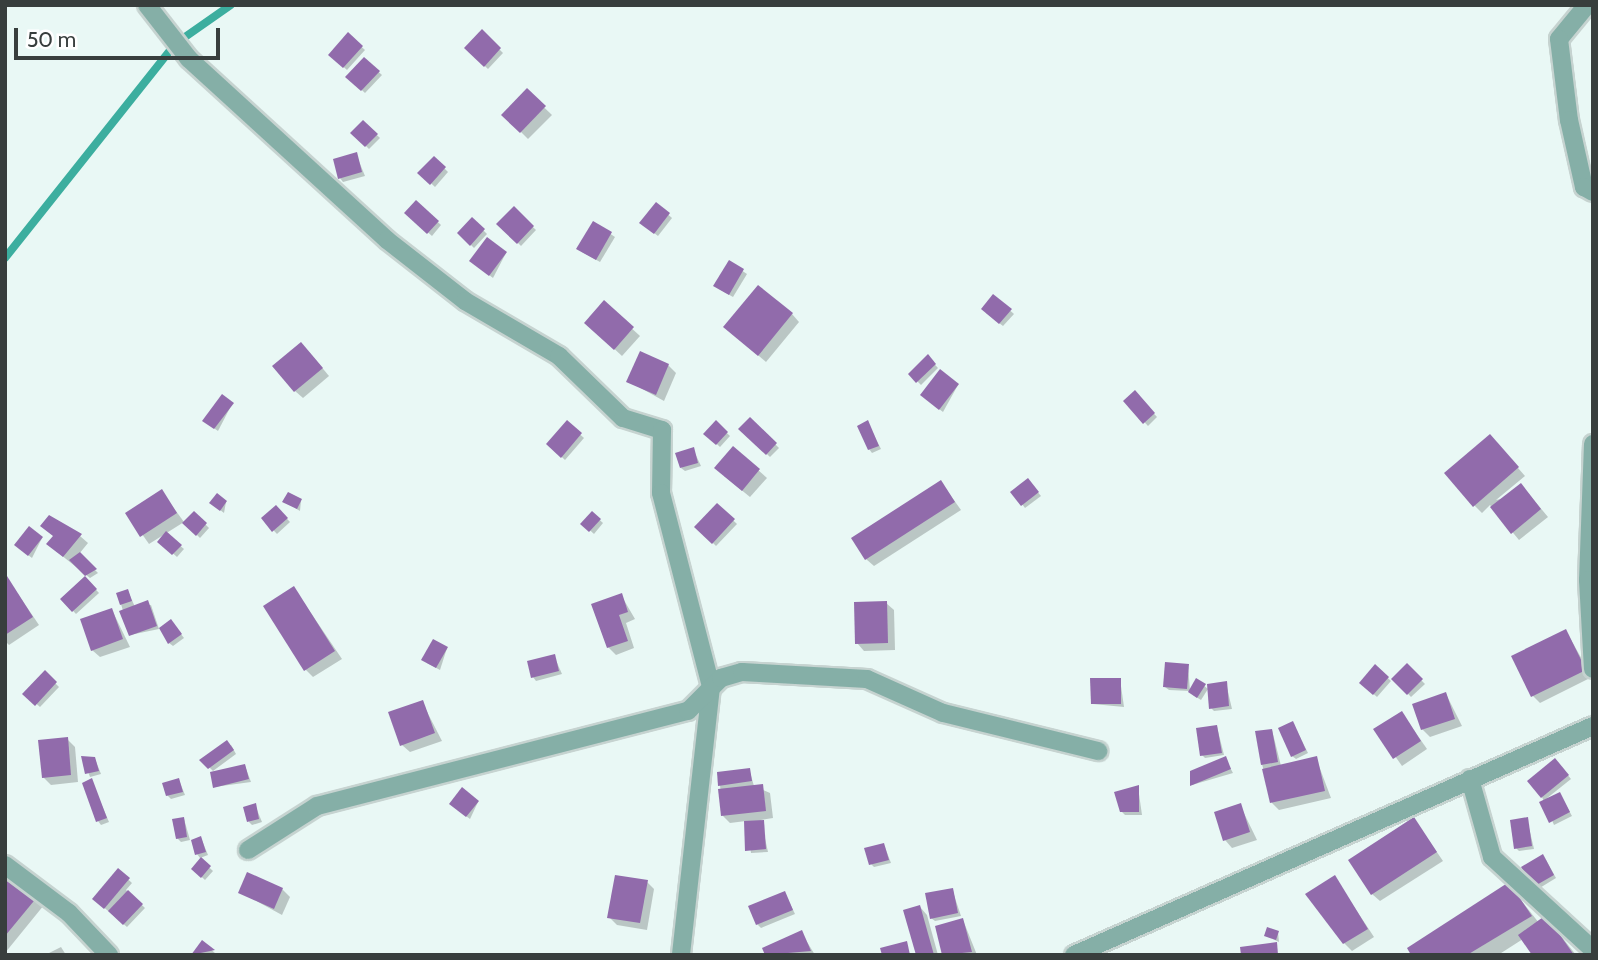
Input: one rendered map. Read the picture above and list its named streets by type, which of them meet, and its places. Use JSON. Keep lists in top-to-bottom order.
{
  "scale_bar": "50 m"
}
